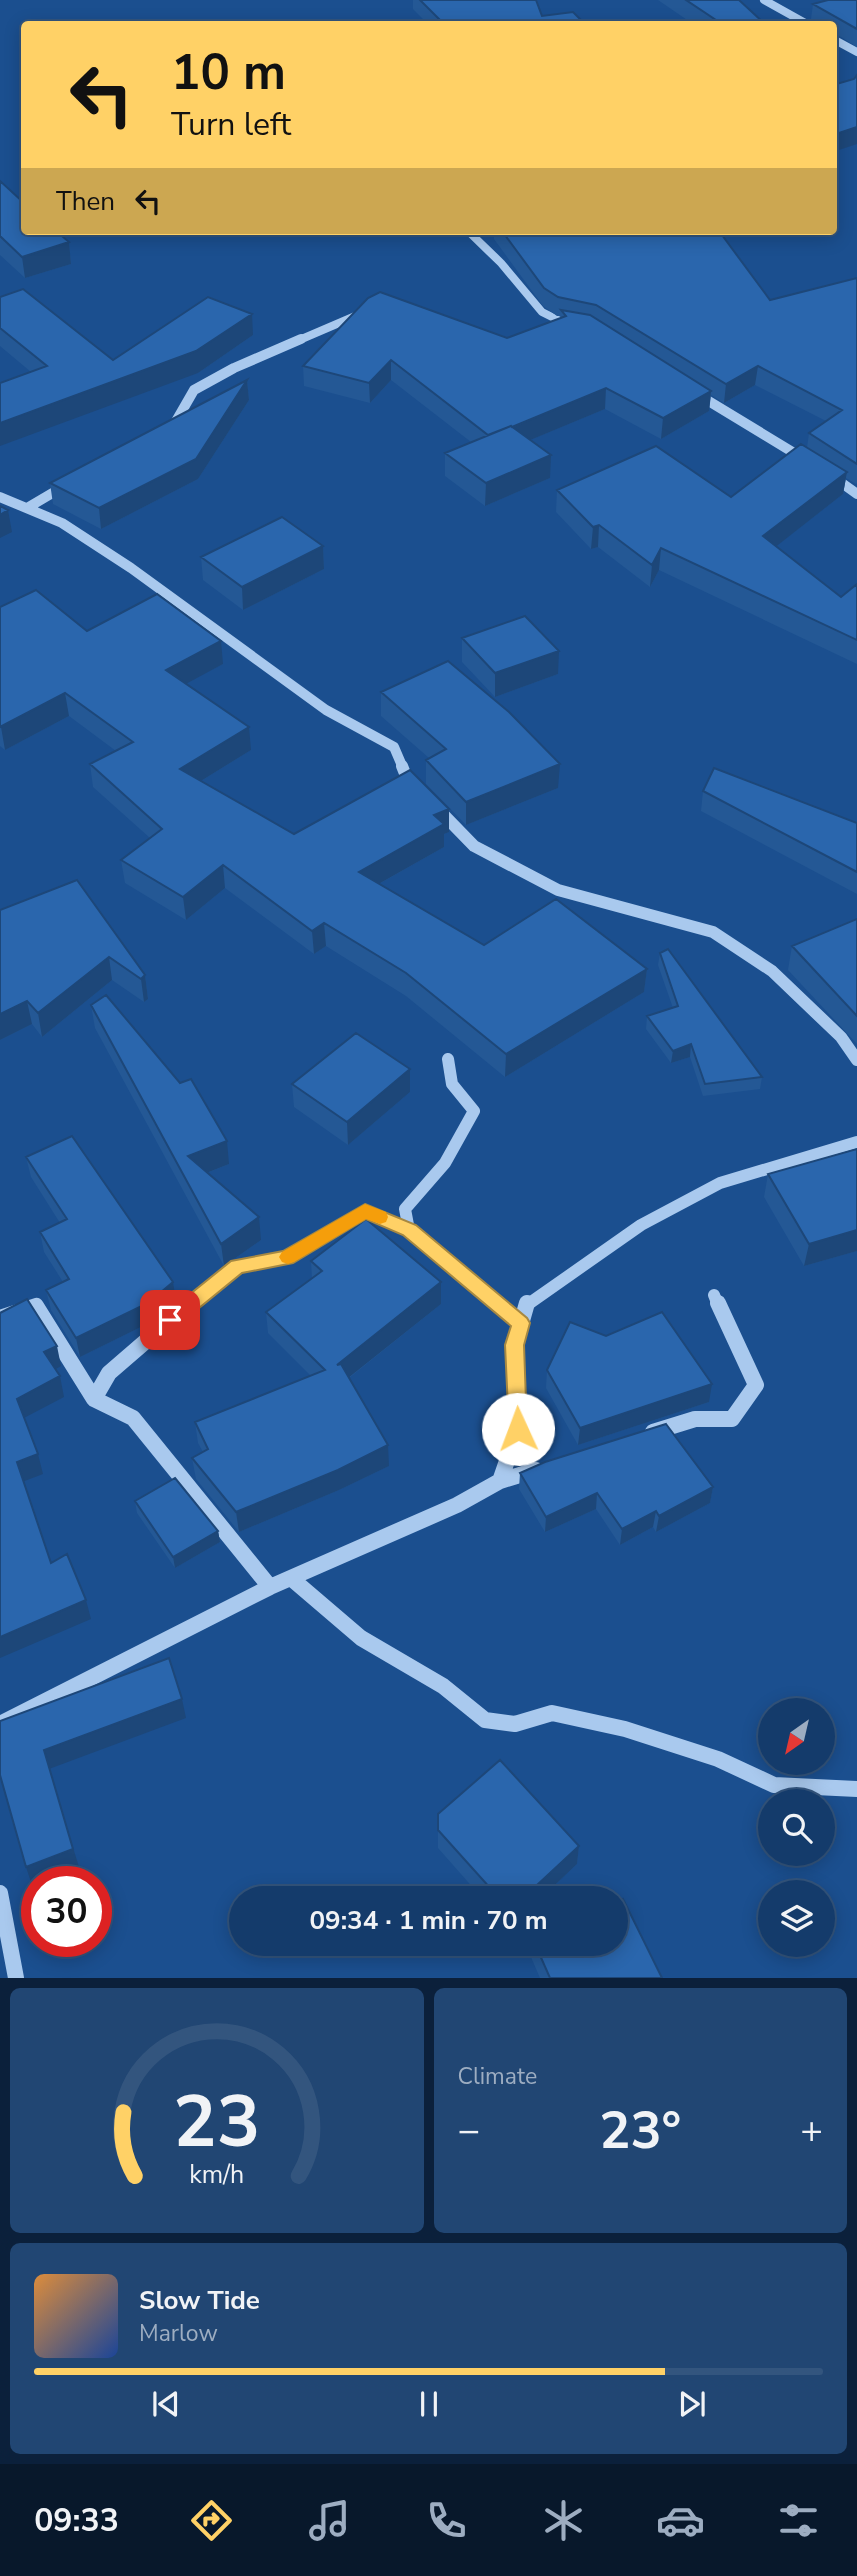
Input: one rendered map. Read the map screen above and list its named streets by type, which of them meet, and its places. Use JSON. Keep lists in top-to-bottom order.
{
  "north": "bottom left",
  "page": {
    "turn": ["10 m", "Turn left"],
    "then": "Then",
    "limit": "30",
    "trip": "09:34 · 1 min · 70 m",
    "tile": "Climate",
    "heat": ["−", "23°", "+"],
    "song": ["Slow Tide", "Marlow"],
    "tabs": "09:33",
    "gauge": ["23", "km/h"]
  }
}
